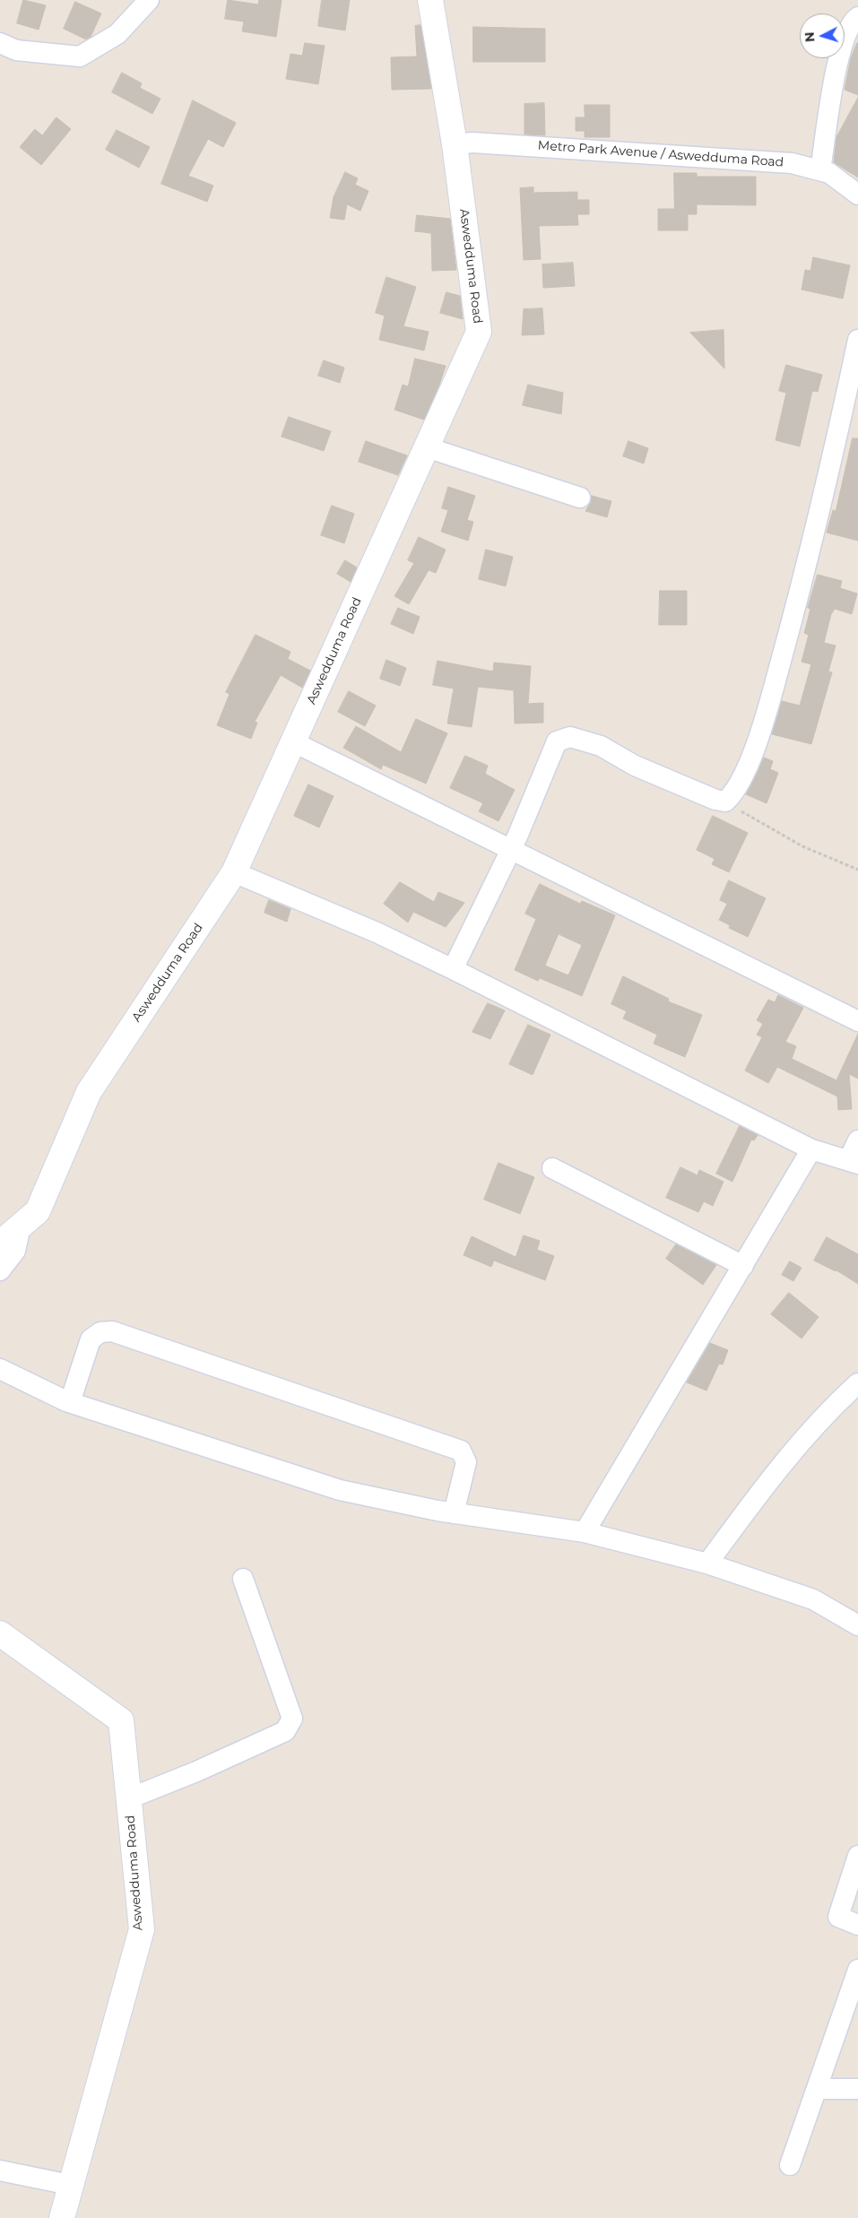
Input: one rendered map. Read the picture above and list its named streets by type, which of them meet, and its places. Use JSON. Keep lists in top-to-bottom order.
{
  "streets": {
    "street": ["Metro Park Avenue / Aswedduma Road", "Aswedduma Road"]
  },
  "crossings": [
    ["Metro Park Avenue / Aswedduma Road", "Aswedduma Road"]
  ],
  "north": "left"
}
